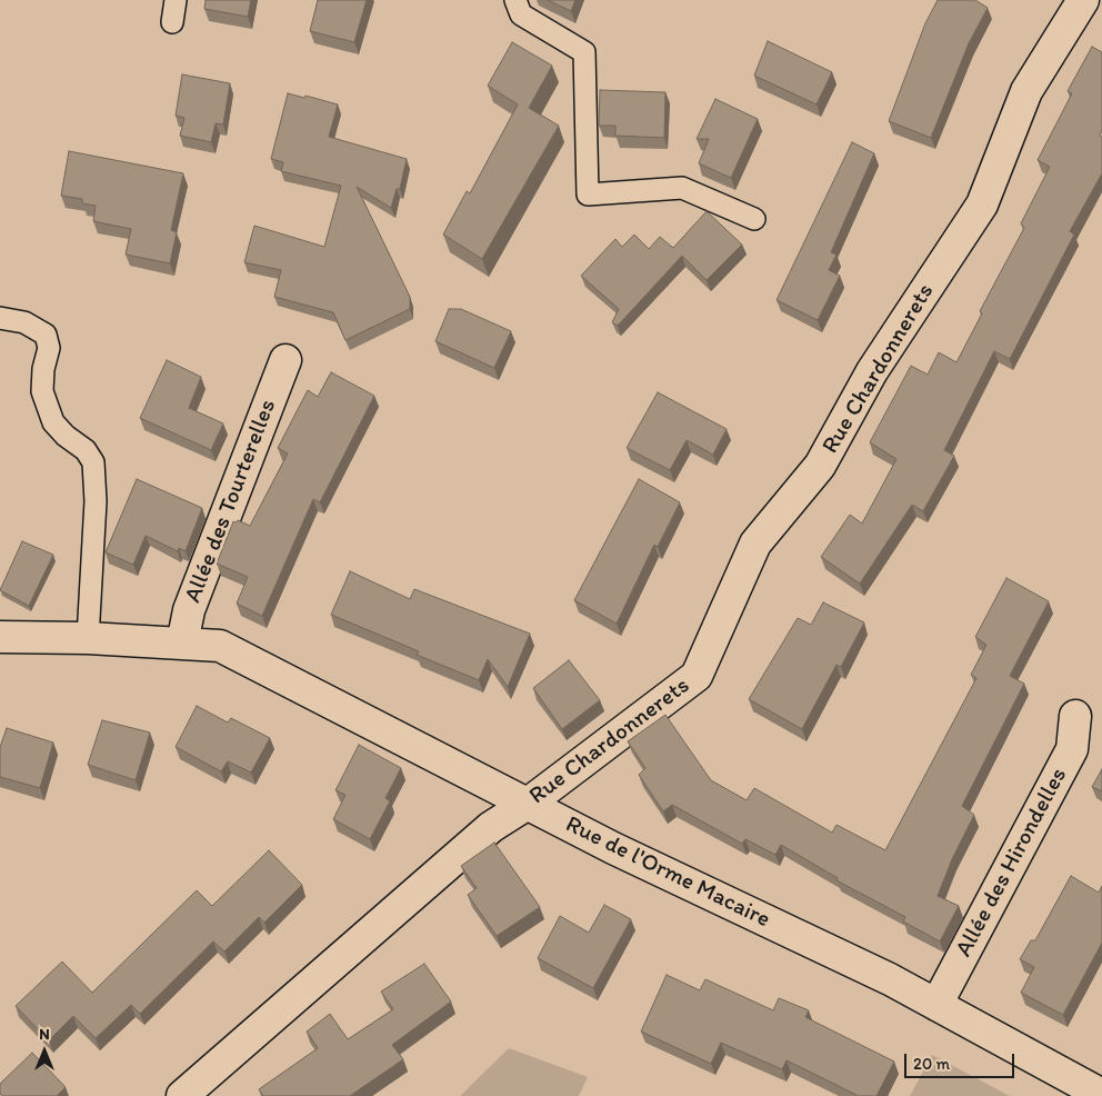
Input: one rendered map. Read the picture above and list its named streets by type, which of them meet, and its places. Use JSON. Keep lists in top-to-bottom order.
{
  "streets": {
    "street": [
      "Rue Chardonnerets",
      "Allée des Tourterelles",
      "Allée des Hirondelles",
      "Rue de l'Orme Macaire"
    ]
  },
  "crossings": [
    ["Rue Chardonnerets", "Rue de l'Orme Macaire"],
    ["Allée des Tourterelles", "Rue de l'Orme Macaire"],
    ["Allée des Hirondelles", "Rue de l'Orme Macaire"]
  ],
  "scale_bar": "20 m",
  "north": "top"
}
